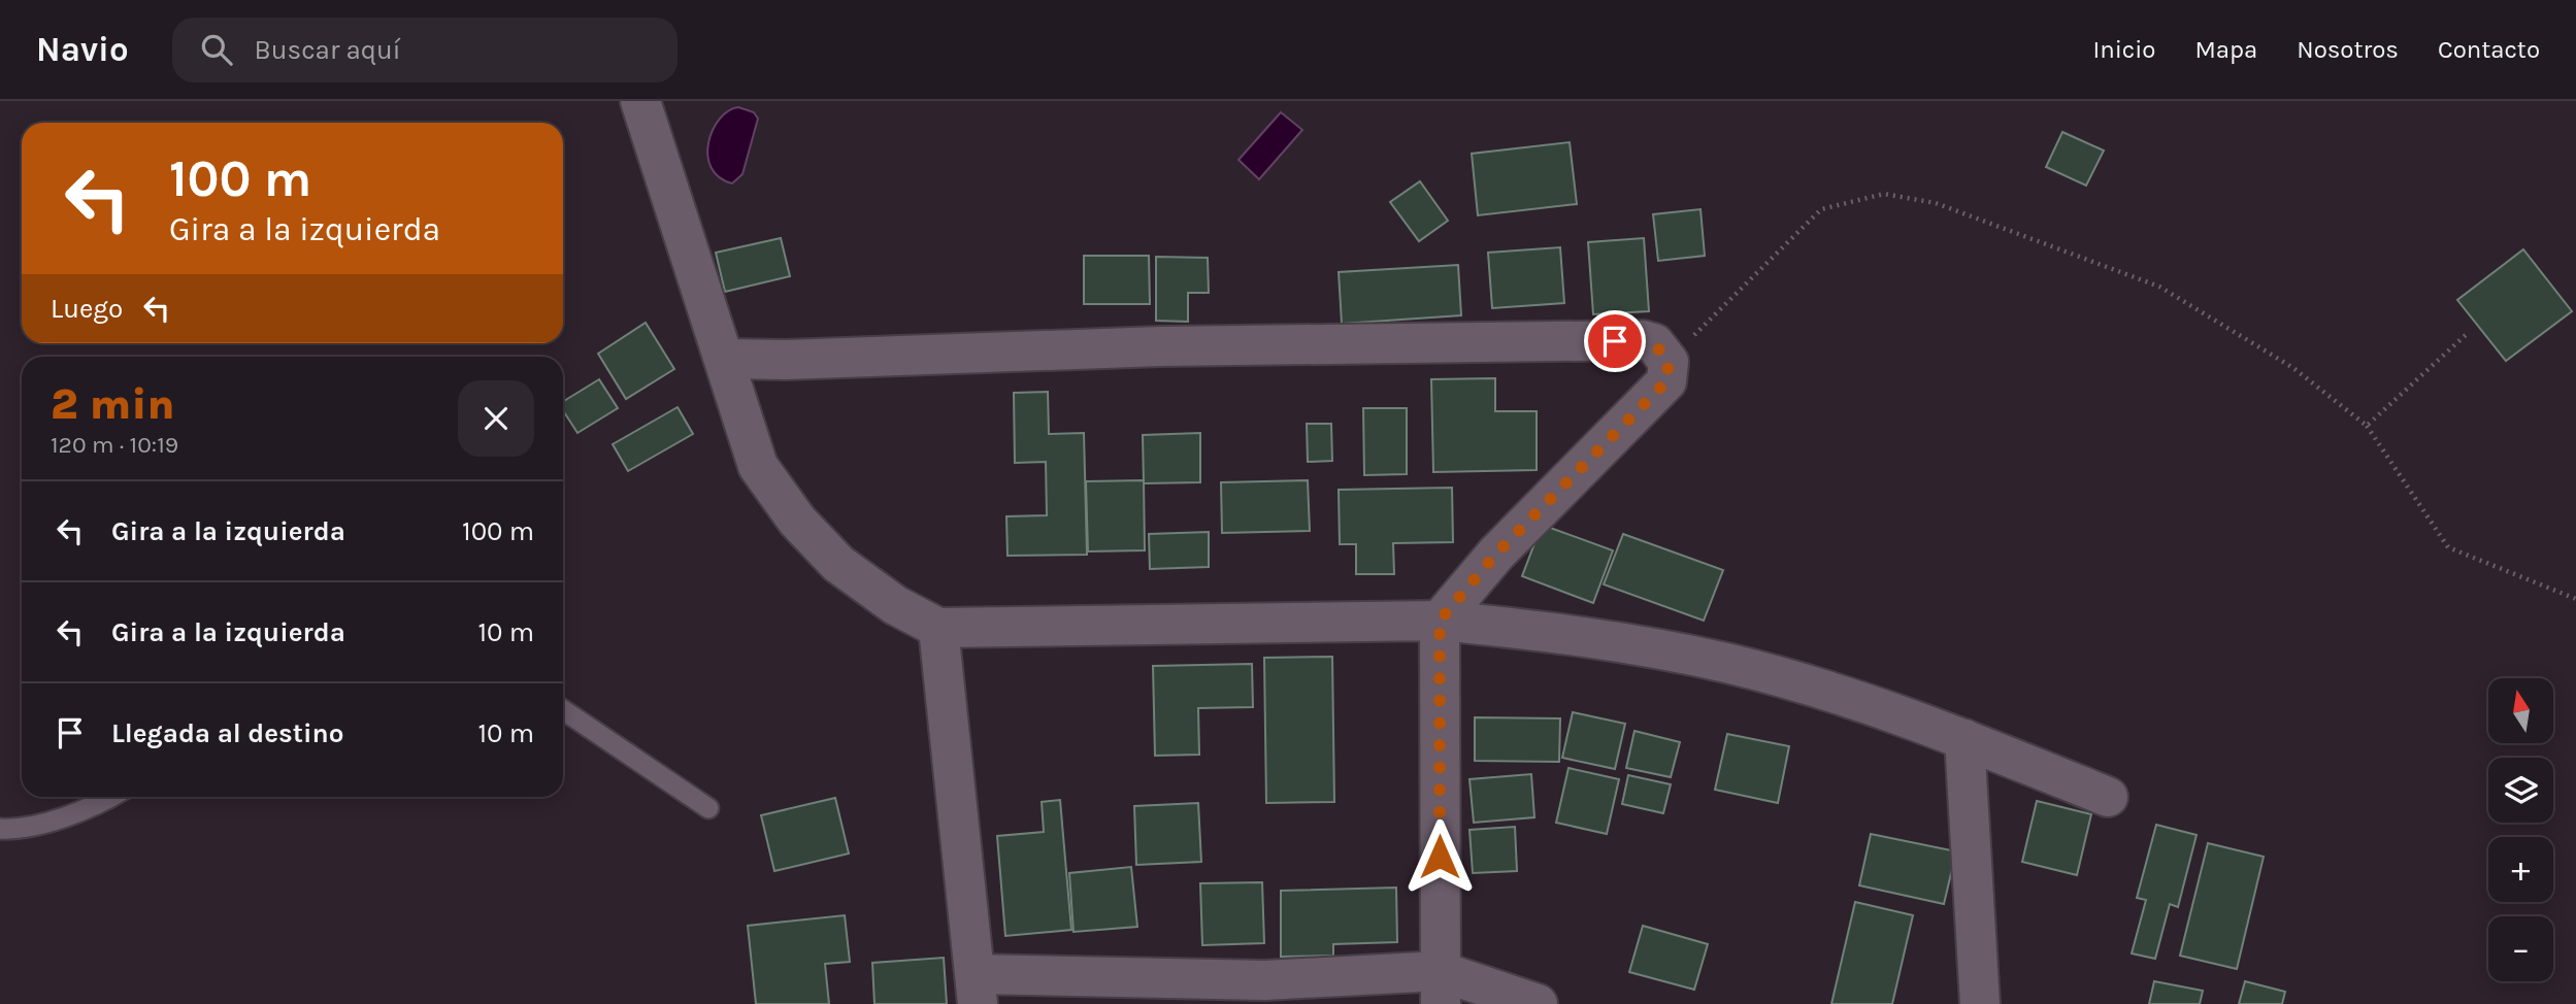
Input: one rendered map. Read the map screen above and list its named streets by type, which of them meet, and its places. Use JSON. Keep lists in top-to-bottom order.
{
  "north": "top",
  "page": {
    "header": "Navio",
    "search": "Buscar aquí",
    "nav": [
      "Inicio",
      "Mapa",
      "Nosotros",
      "Contacto"
    ],
    "turn": ["100 m", "Gira a la izquierda"],
    "then": "Luego",
    "heading": ["2 min", "120 m · 10:19"],
    "list": [
      {
        "name": "Gira a la izquierda",
        "value": "100 m"
      },
      {
        "name": "Gira a la izquierda",
        "value": "10 m"
      },
      {
        "name": "Llegada al destino",
        "value": "10 m"
      }
    ],
    "map_buttons": ["+", "−"]
  }
}
